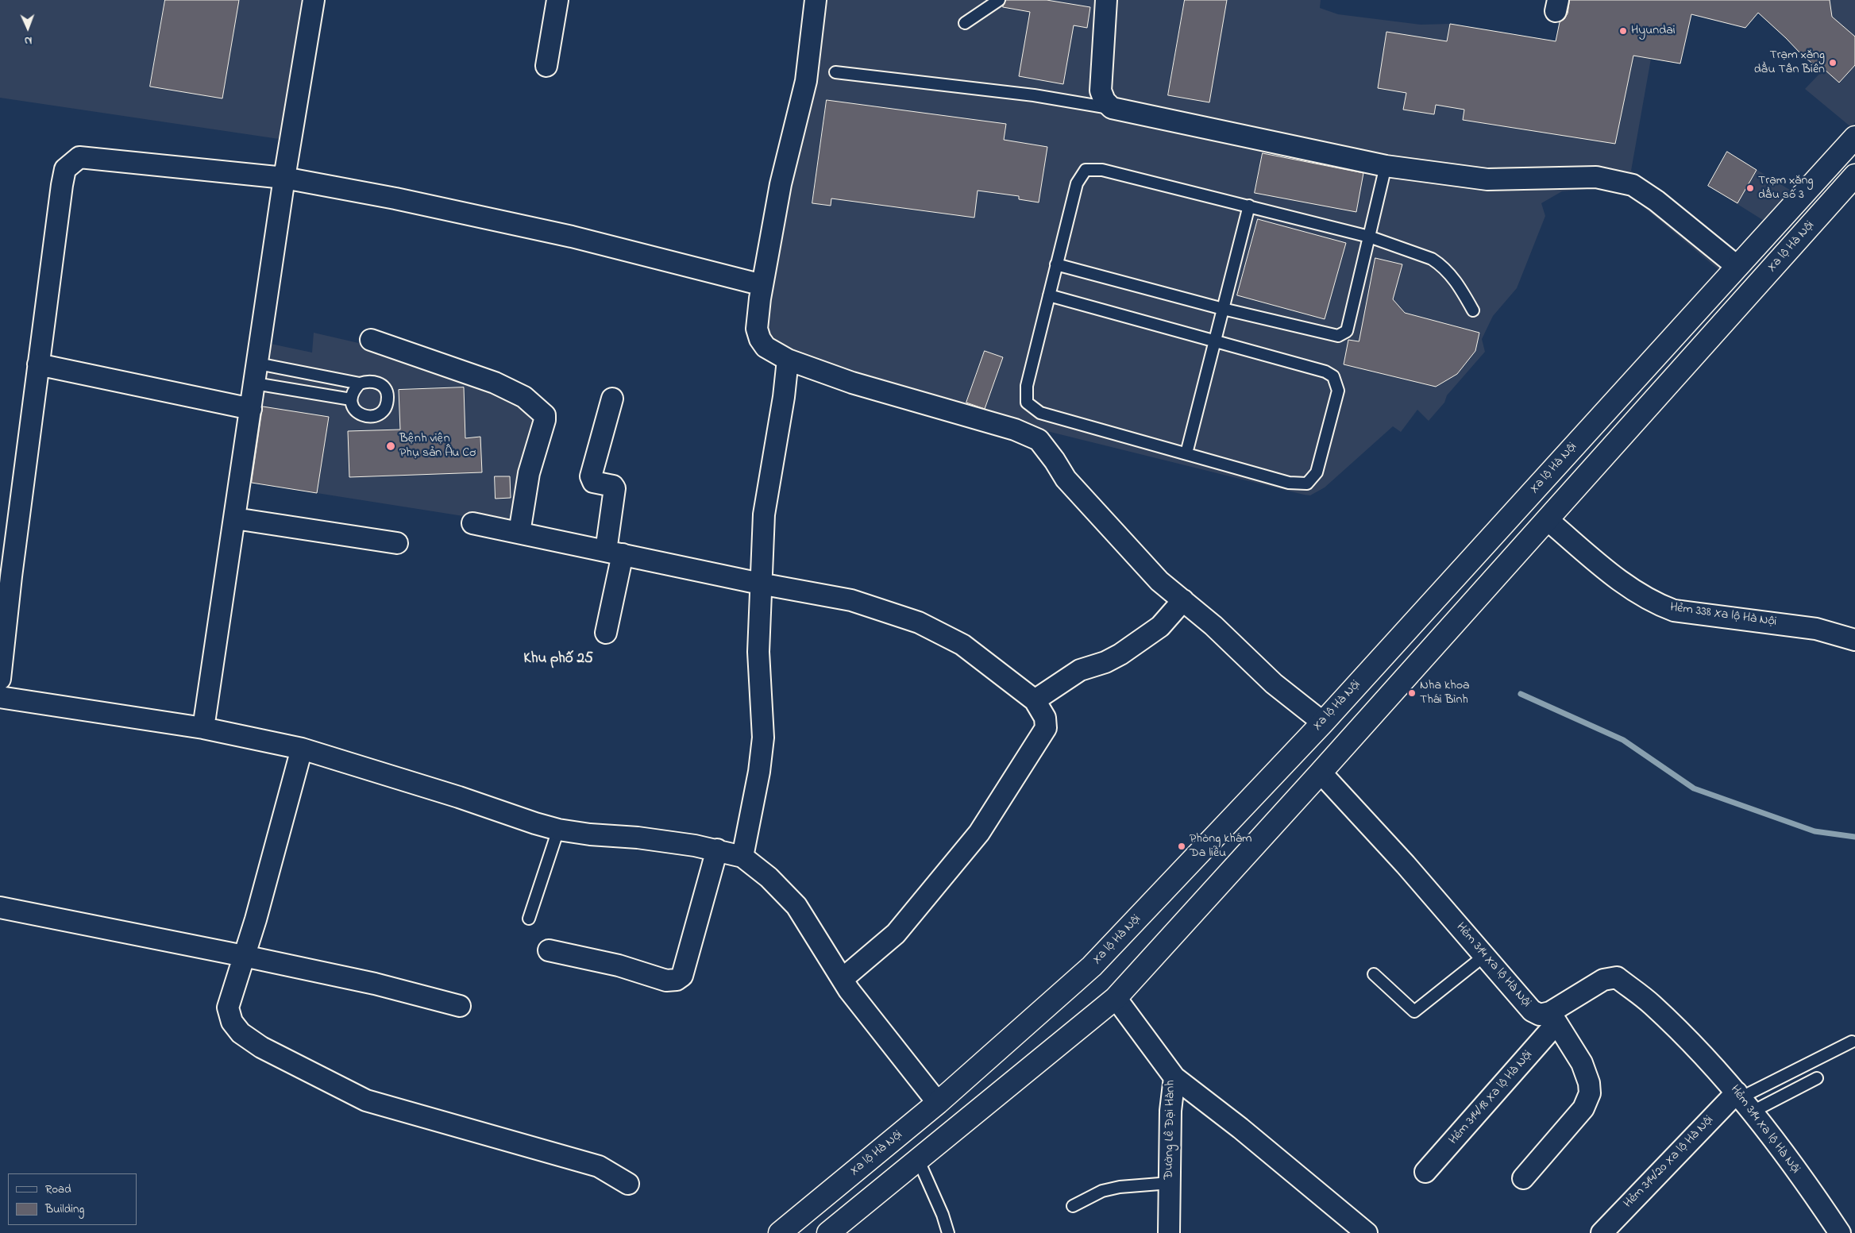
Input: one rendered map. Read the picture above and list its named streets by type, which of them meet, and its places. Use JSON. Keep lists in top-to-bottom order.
{
  "streets": {
    "highway": ["Xa lộ Hà Nội"],
    "street": [
      "Hẻm 338 Xa lộ Hà Nội",
      "Hẻm 314 Xa lộ Hà Nội",
      "Hẻm 314/18 Xa lộ Hà Nội",
      "Đường Lê Đại Hành",
      "Hẻm 314/20 Xa lộ Hà Nội"
    ]
  },
  "crossings": [
    ["Xa lộ Hà Nội", "Hẻm 338 Xa lộ Hà Nội"],
    ["Xa lộ Hà Nội", "Hẻm 314 Xa lộ Hà Nội"],
    ["Xa lộ Hà Nội", "Đường Lê Đại Hành"],
    ["Hẻm 314 Xa lộ Hà Nội", "Hẻm 314/18 Xa lộ Hà Nội"],
    ["Hẻm 314 Xa lộ Hà Nội", "Hẻm 314/20 Xa lộ Hà Nội"]
  ],
  "districts": ["Khu phố 25"],
  "places": [
    "Hyundai",
    "Trạm xăng dầu Tân Biên",
    "Trạm xăng dầu số 3",
    "Bệnh viện Phụ sản Âu Cơ",
    "Nha khoa Thái Bình",
    "Phòng khám Da liễu"
  ],
  "legend": ["Road", "Building"],
  "north": "bottom"
}
